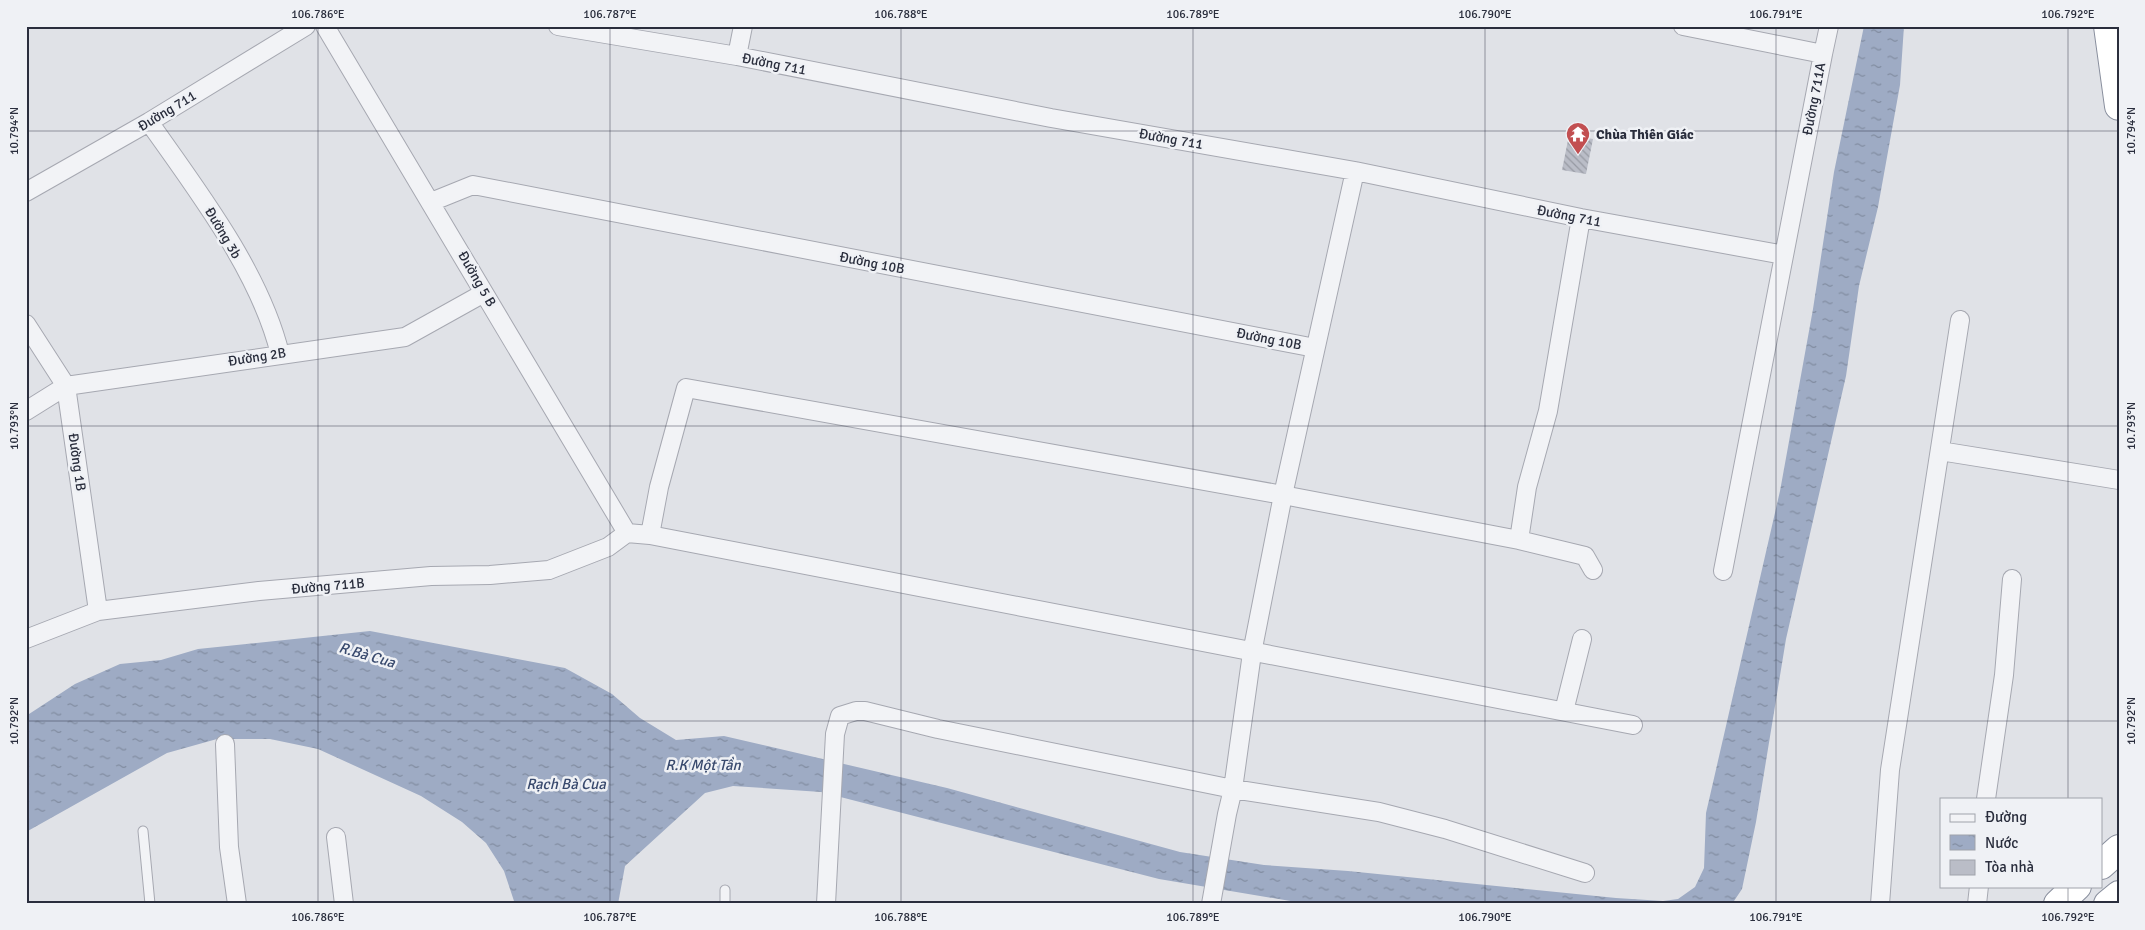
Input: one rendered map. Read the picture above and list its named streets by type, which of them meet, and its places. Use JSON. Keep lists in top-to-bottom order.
{
  "streets": {
    "street": [
      "Đường 711",
      "Đường 711A",
      "Đường 3b",
      "Đường 10B",
      "Đường 5 B",
      "Đường 2B",
      "Đường 1B",
      "Đường 711B"
    ]
  },
  "crossings": [
    ["Đường 711", "Đường 711A"],
    ["Đường 711", "Đường 3b"],
    ["Đường 3b", "Đường 2B"],
    ["Đường 10B", "Đường 5 B"],
    ["Đường 5 B", "Đường 2B"],
    ["Đường 5 B", "Đường 711B"],
    ["Đường 2B", "Đường 1B"],
    ["Đường 1B", "Đường 711B"]
  ],
  "water": ["R.Bà Cua", "R.K Một Tần", "Rạch Bà Cua"],
  "places": {
    "temple": ["Chùa Thiên Giác"]
  },
  "legend": ["Đường", "Nước", "Tòa nhà"],
  "coordinates": [
    "106.786°E",
    "106.787°E",
    "106.788°E",
    "106.789°E",
    "106.790°E",
    "106.791°E",
    "106.792°E",
    "10.794°N",
    "10.793°N",
    "10.792°N"
  ]
}
